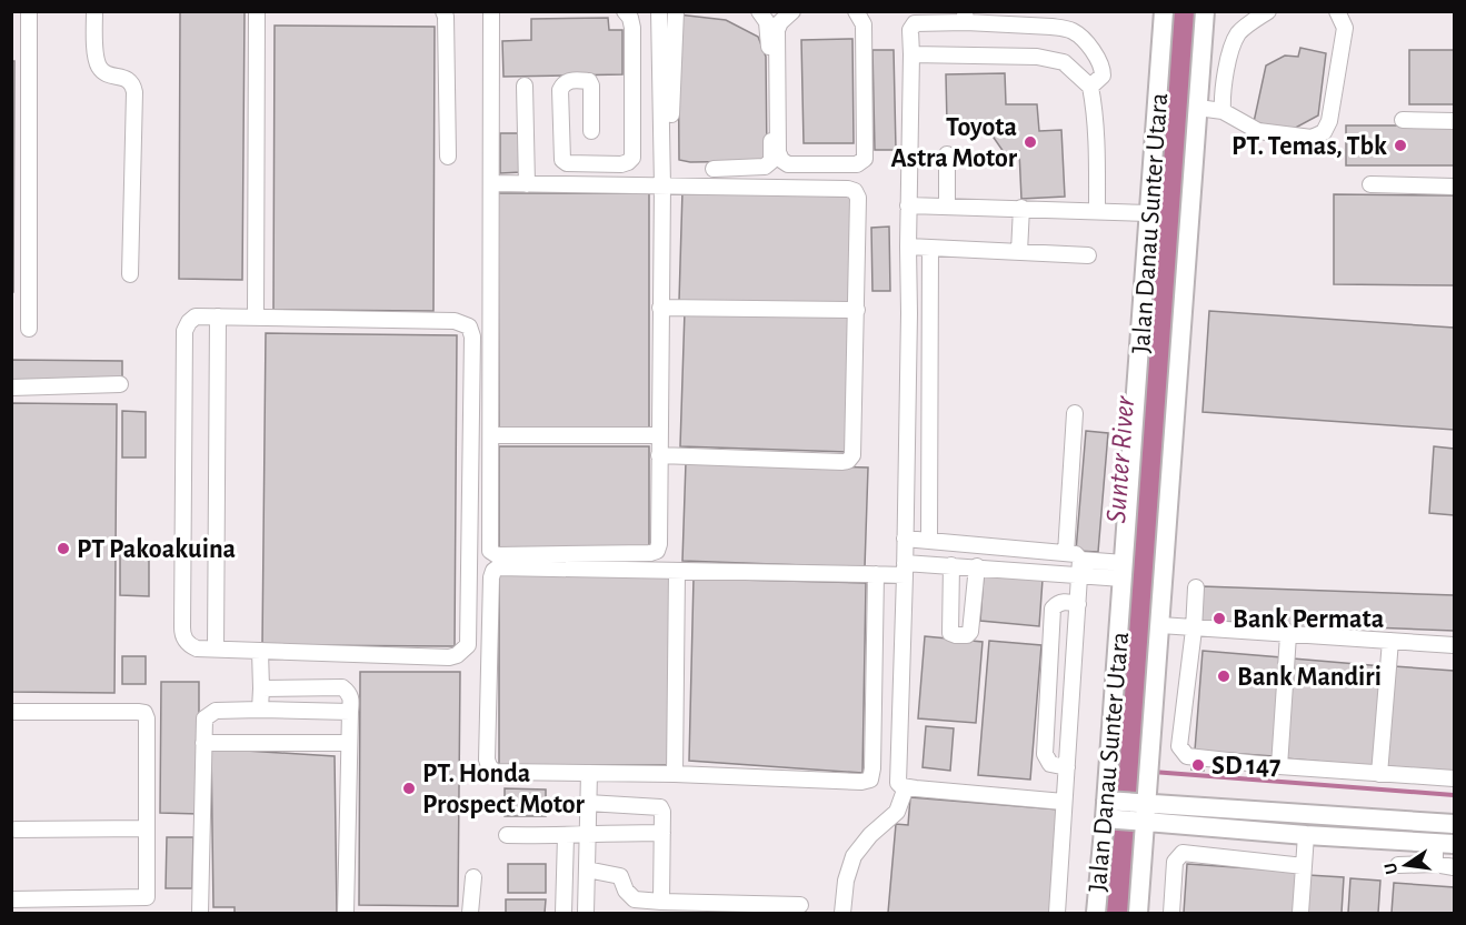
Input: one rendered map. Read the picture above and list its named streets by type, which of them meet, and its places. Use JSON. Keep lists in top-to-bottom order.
{
  "streets": {
    "main road": ["Jalan Danau Sunter Utara"]
  },
  "water": ["Sunter River"],
  "places": [
    "Toyota Astra Motor",
    "PT. Temas, Tbk",
    "PT Pakoakuina",
    "Bank Permata",
    "Bank Mandiri",
    "SD 147",
    "PT. Honda Prospect Motor"
  ],
  "north": "left"
}
